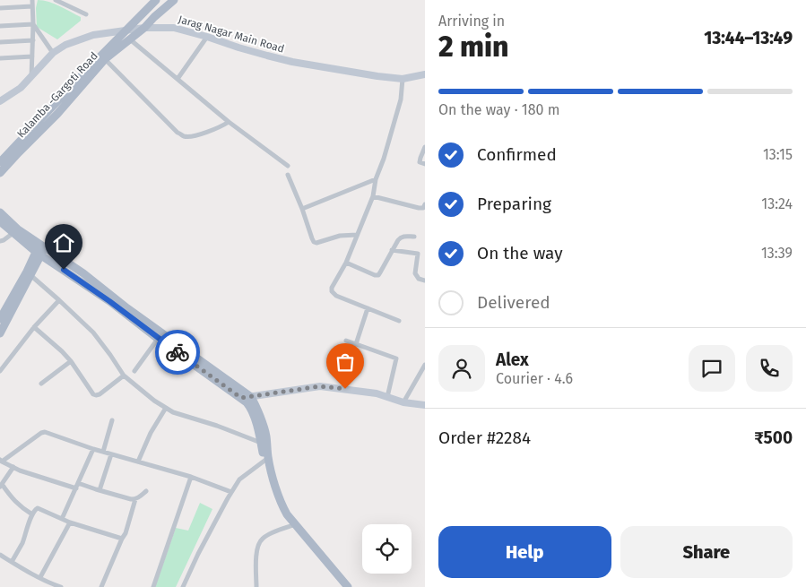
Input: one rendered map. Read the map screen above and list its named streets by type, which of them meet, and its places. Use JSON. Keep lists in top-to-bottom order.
{
  "streets": {
    "main road": ["Kalamba -Gargoti Road"],
    "street": ["Jarag Nagar Main Road"]
  },
  "crossings": [
    ["Jarag Nagar Main Road", "Kalamba -Gargoti Road"]
  ],
  "page": {
    "heading": ["2 min", "Arriving in", "13:44–13:49"],
    "panel": [
      "Alex",
      "Courier · 4.6",
      "Order #2284",
      "₹500"
    ],
    "bar": "On the way · 180 m",
    "list": [
      ["Confirmed", "13:15"],
      ["Preparing", "13:24"],
      ["On the way", "13:39"],
      "Delivered"
    ],
    "buttons": ["Help", "Share"]
  }
}
